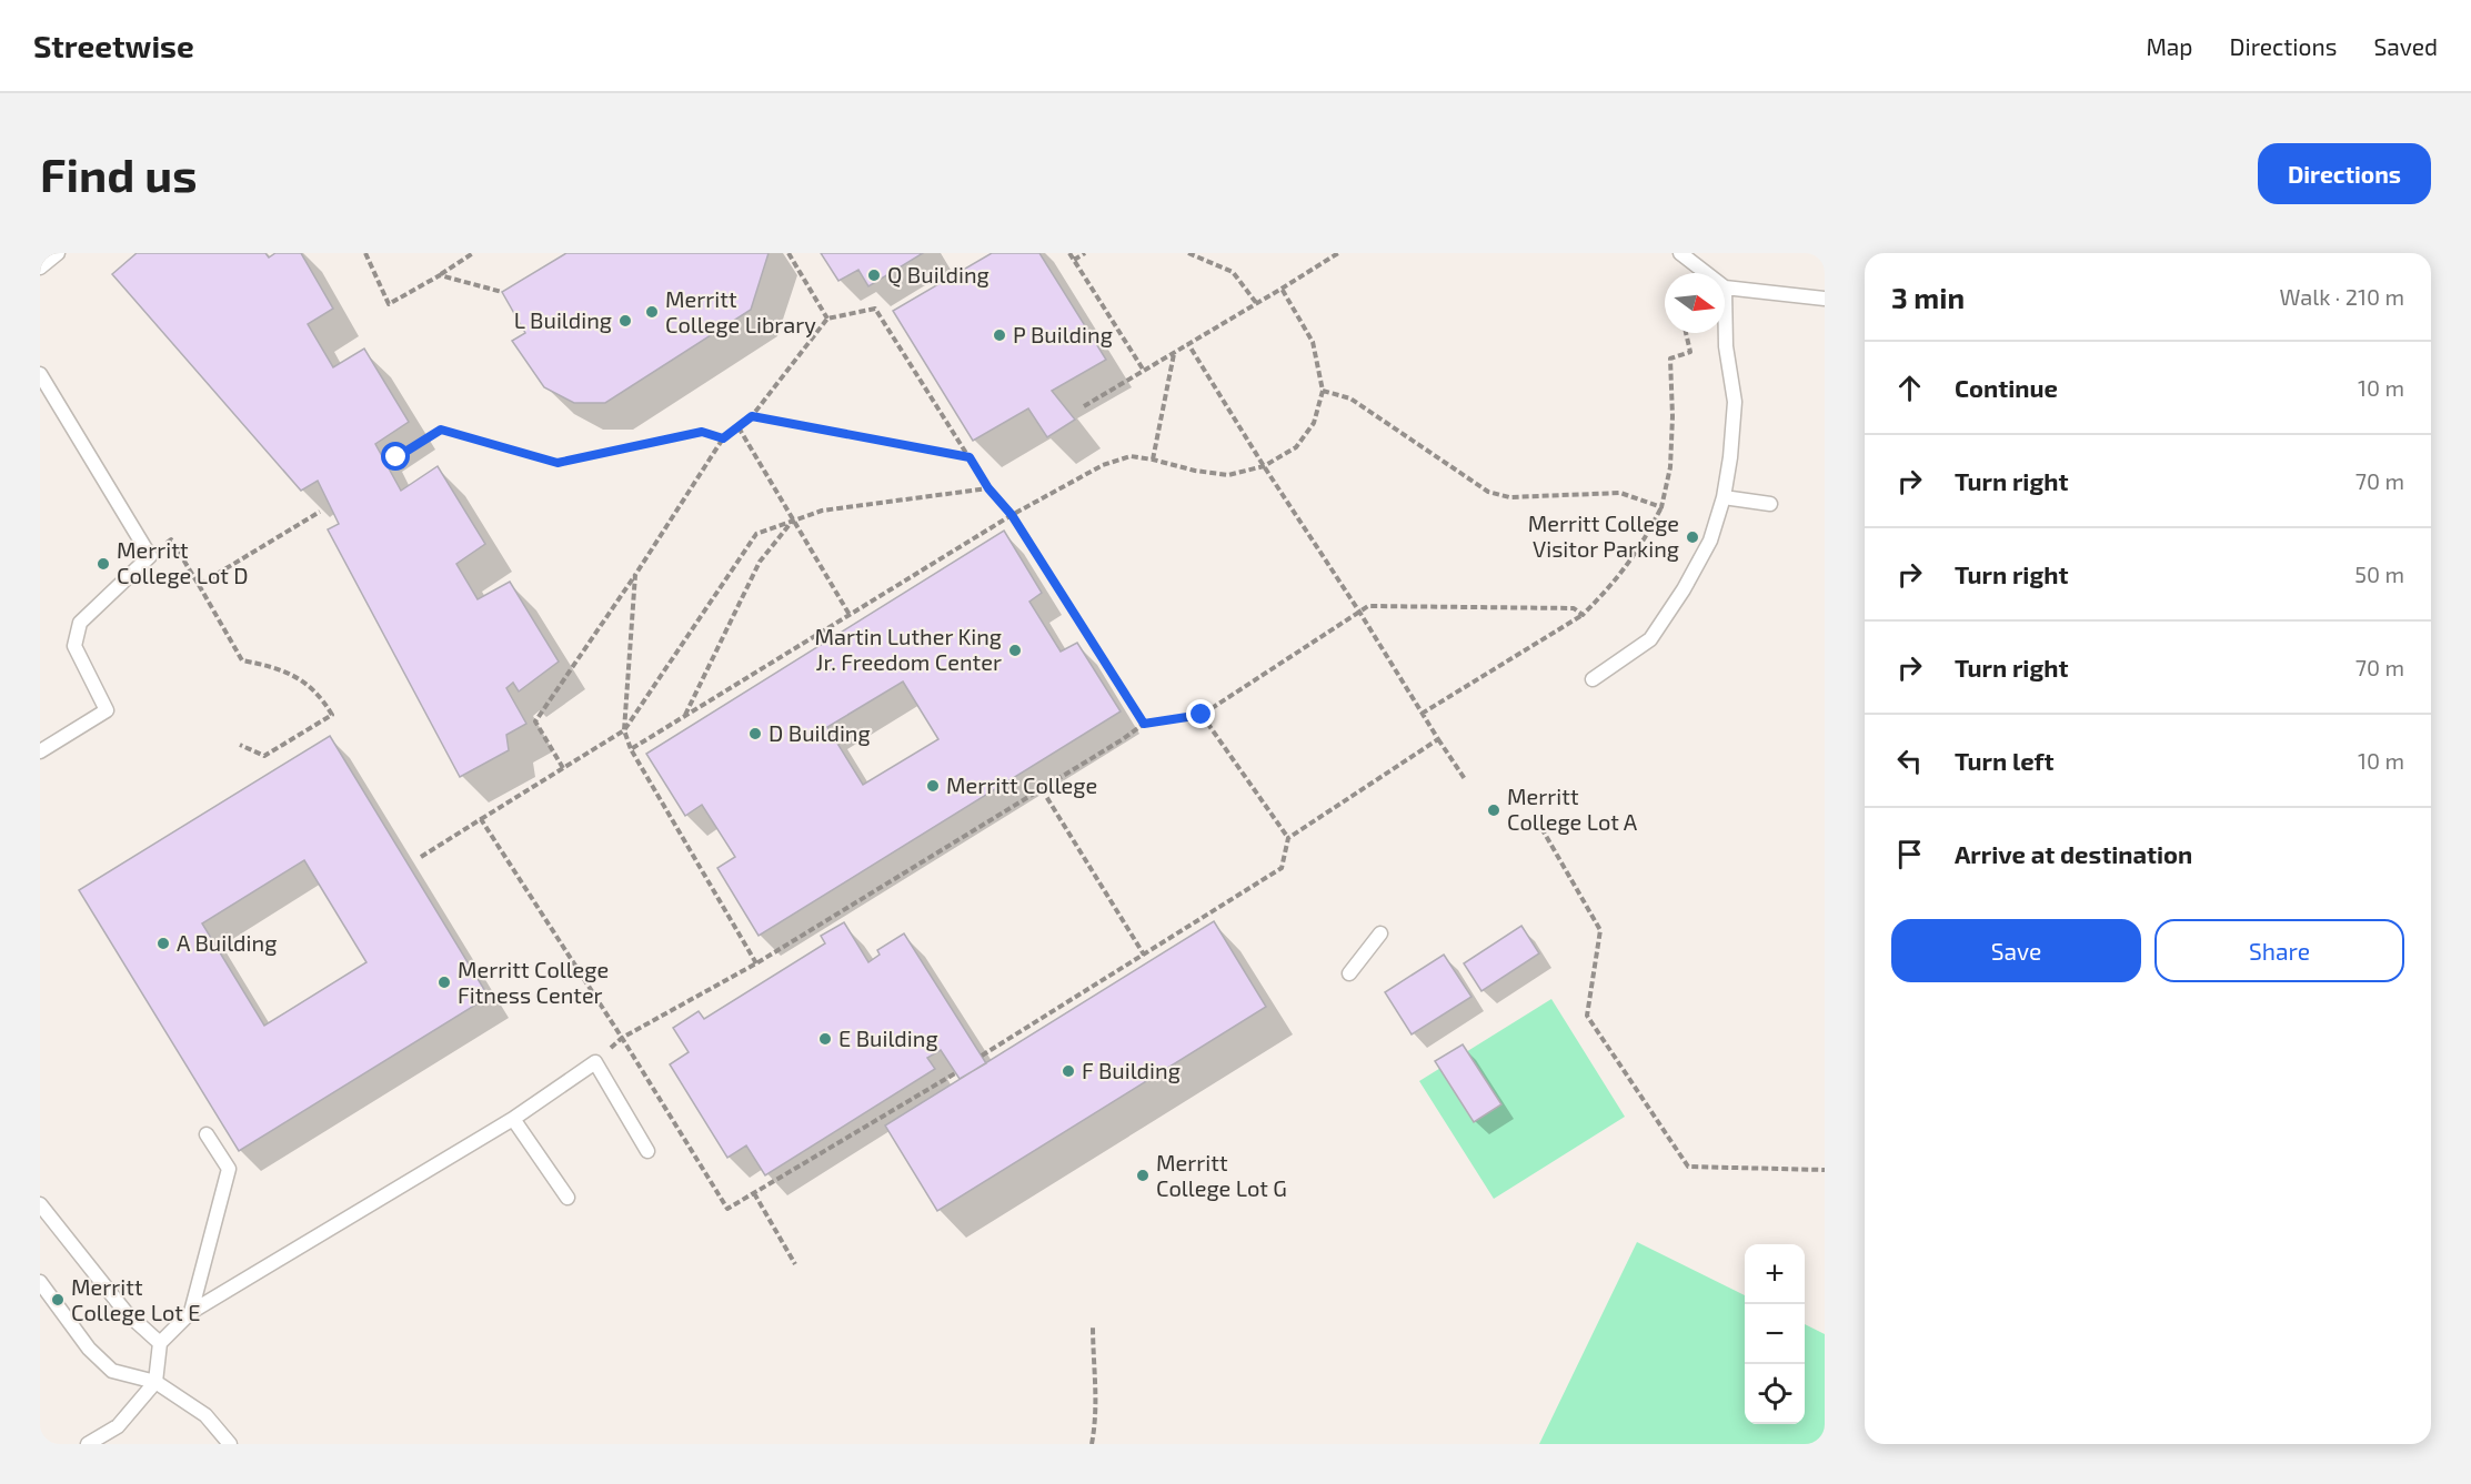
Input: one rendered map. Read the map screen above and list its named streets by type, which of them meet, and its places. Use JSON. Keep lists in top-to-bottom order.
{
  "places": [
    "Q Building",
    "Merritt College Library",
    "L Building",
    "P Building",
    "Merritt College Visitor Parking",
    "Merritt College Lot D",
    "Martin Luther King Jr. Freedom Center",
    "D Building",
    "Merritt College",
    "Merritt College Lot A",
    "A Building",
    "Merritt College Fitness Center",
    "E Building",
    "F Building",
    "Merritt College Lot G",
    "Merritt College Lot E"
  ],
  "north": "right",
  "page": {
    "header": "Streetwise",
    "nav": ["Map", "Directions", "Saved"],
    "buttons": [
      "Directions",
      ["Save", "Share"]
    ],
    "title": "Find us",
    "heading": ["3 min", "Walk · 210 m"],
    "list": [
      ["Continue", "10 m"],
      ["Turn right", "70 m"],
      ["Turn right", "50 m"],
      ["Turn right", "70 m"],
      ["Turn left", "10 m"],
      "Arrive at destination"
    ],
    "map_buttons": ["+", "−"]
  }
}
